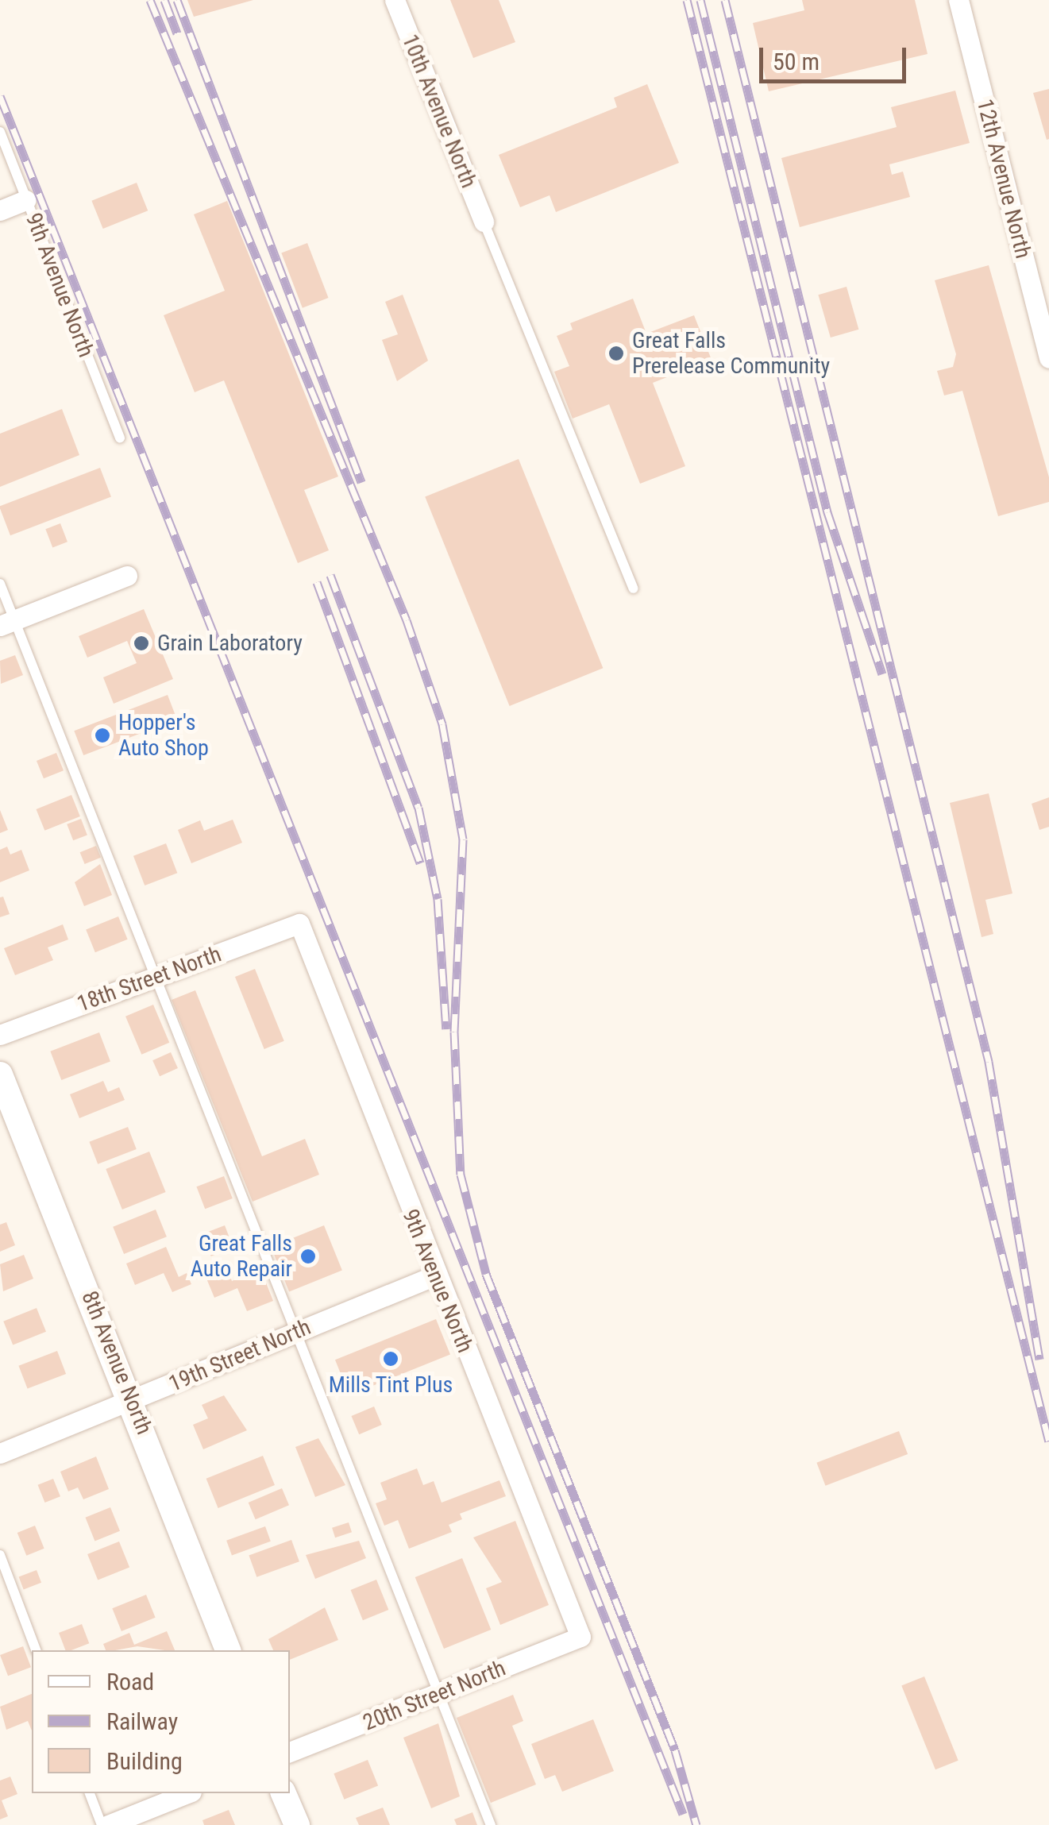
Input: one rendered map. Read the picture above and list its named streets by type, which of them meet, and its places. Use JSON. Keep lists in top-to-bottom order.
{
  "streets": {
    "street": [
      "10th Avenue North",
      "12th Avenue North",
      "9th Avenue North",
      "18th Street North",
      "19th Street North",
      "8th Avenue North",
      "20th Street North"
    ]
  },
  "crossings": [
    ["9th Avenue North", "18th Street North"],
    ["9th Avenue North", "19th Street North"],
    ["9th Avenue North", "20th Street North"],
    ["19th Street North", "8th Avenue North"]
  ],
  "places": [
    "Great Falls Prerelease Community",
    "Grain Laboratory",
    "Hopper's Auto Shop",
    "Great Falls Auto Repair",
    "Mills Tint Plus"
  ],
  "legend": ["Road", "Railway", "Building"],
  "scale_bar": "50 m"
}
